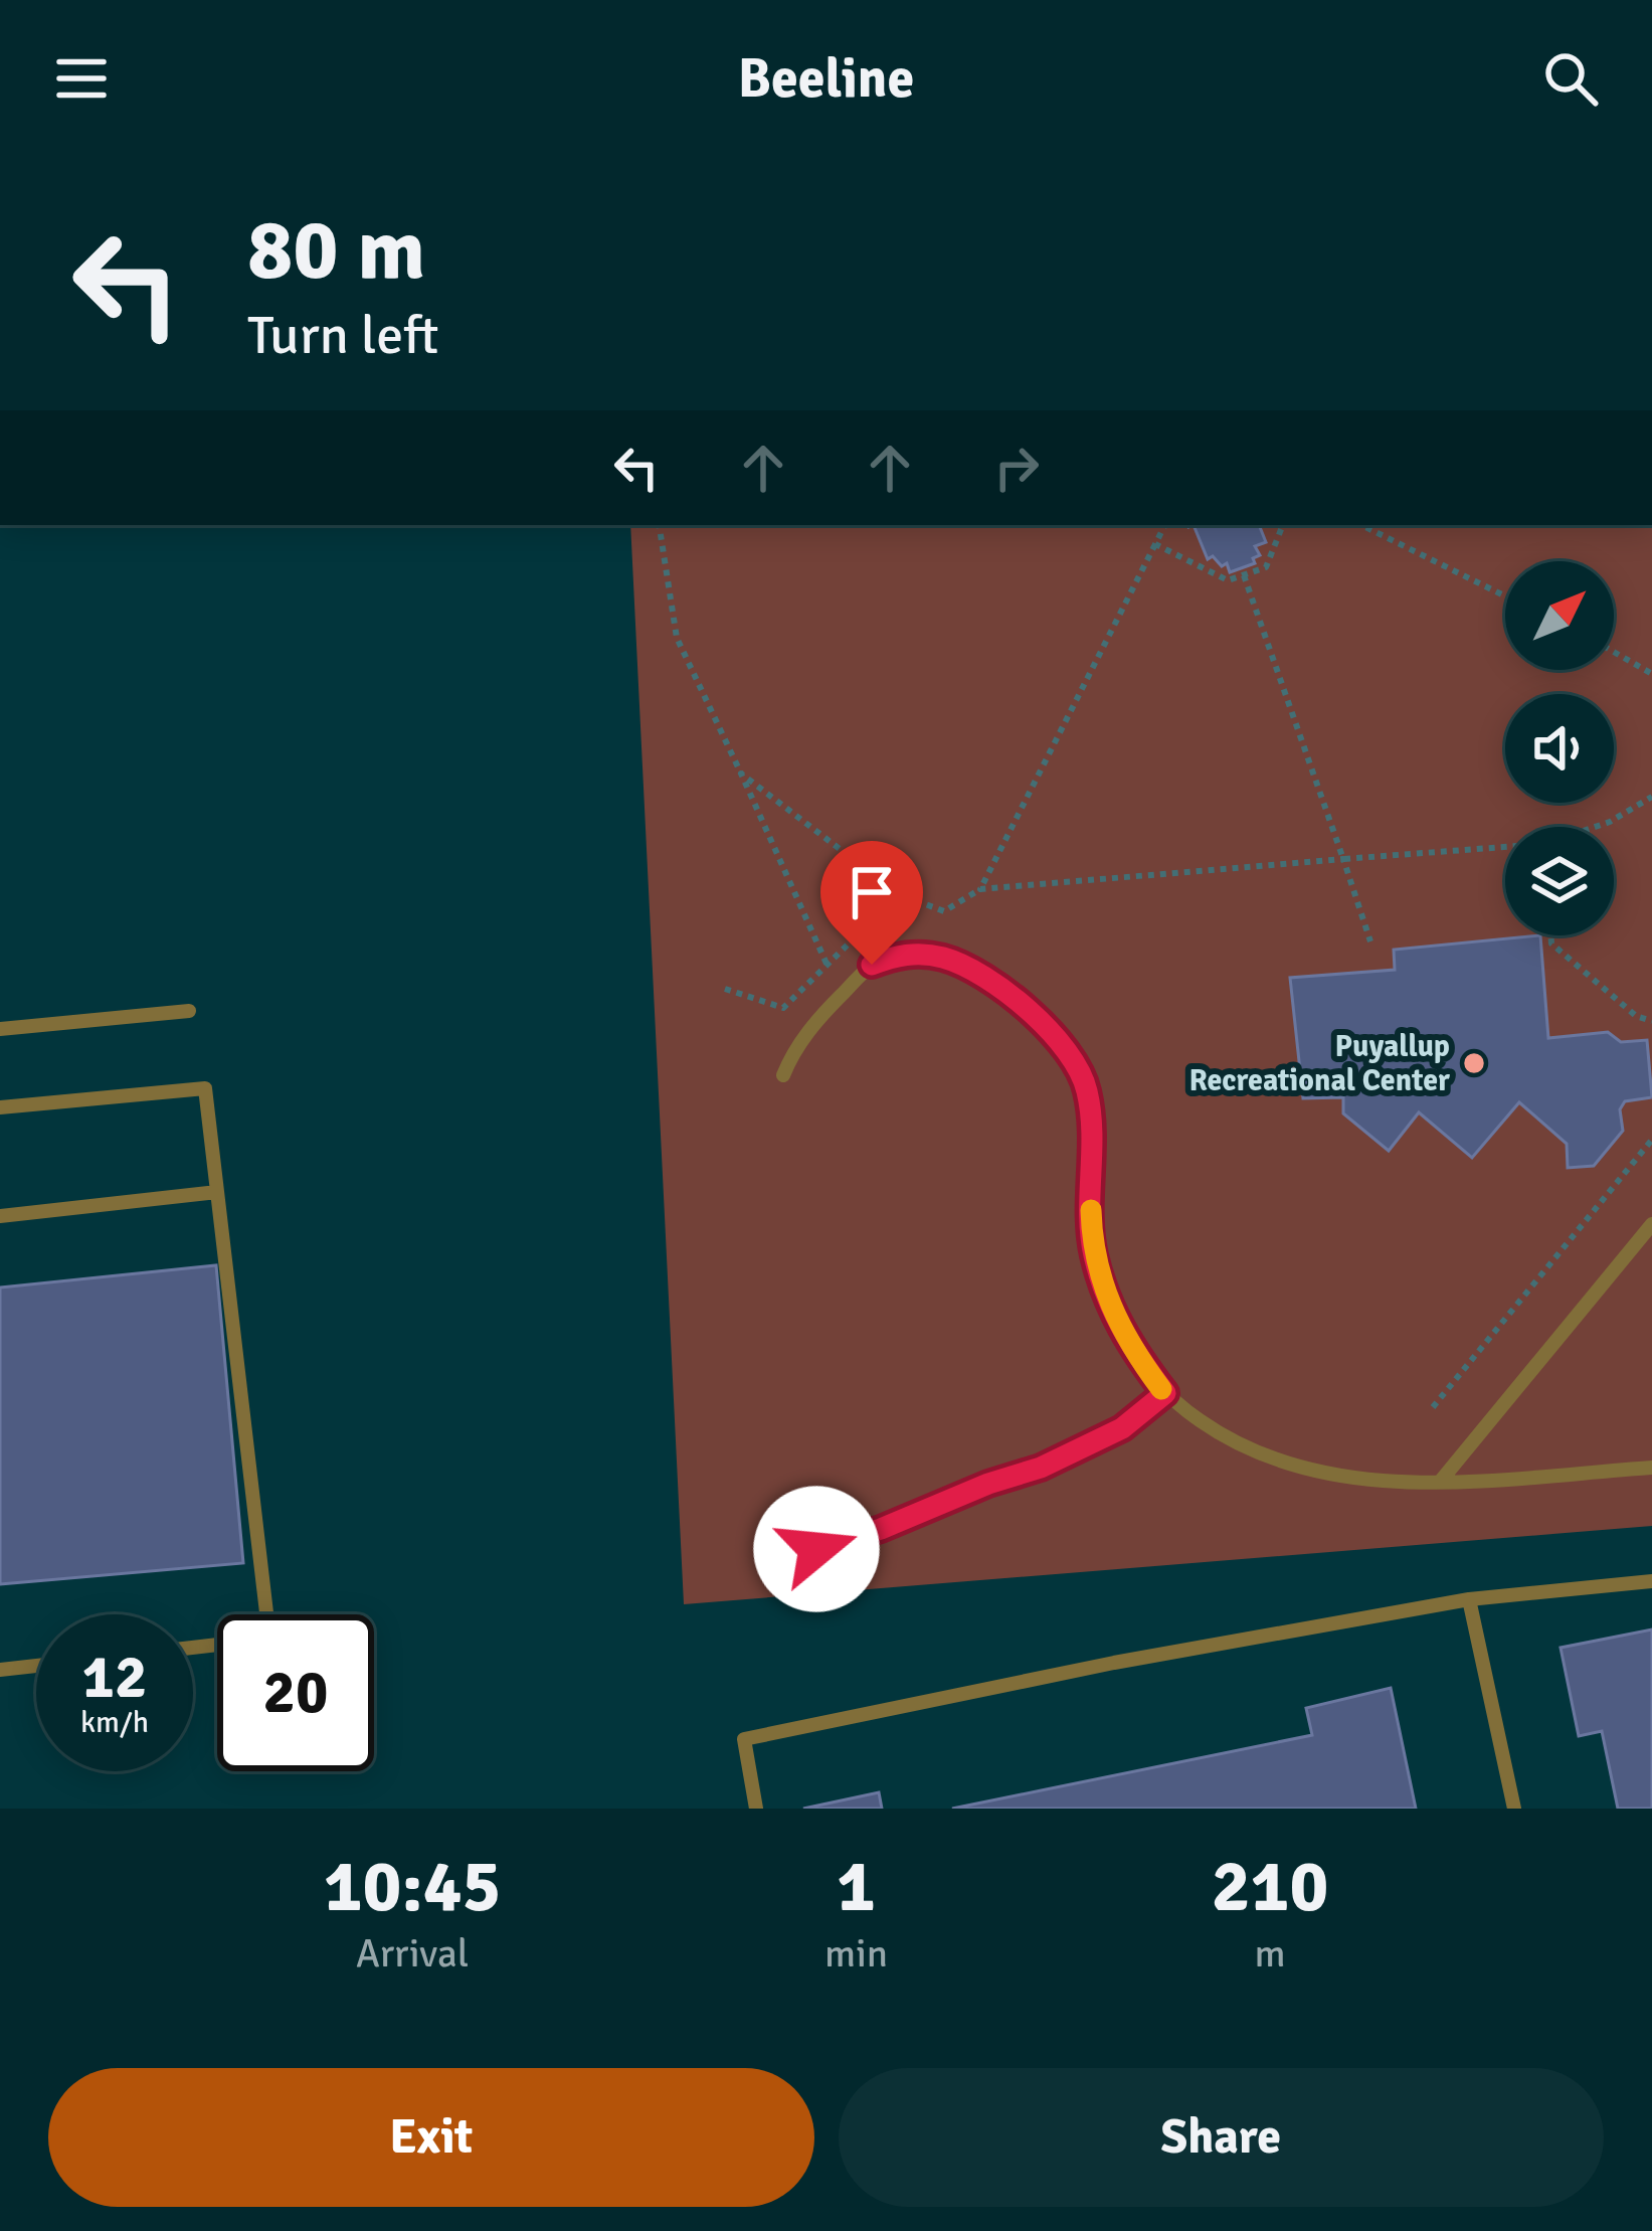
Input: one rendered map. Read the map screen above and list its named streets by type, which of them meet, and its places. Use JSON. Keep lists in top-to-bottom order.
{
  "places": ["Puyallup Recreational Center"],
  "north": "top right",
  "page": {
    "header": "Beeline",
    "turn": ["80 m", "Turn left"],
    "speed": "12 km/h",
    "limit": "20",
    "eta": [
      "10:45",
      "Arrival",
      "1",
      "min",
      "210",
      "m"
    ],
    "buttons": ["Exit", "Share"]
  }
}
